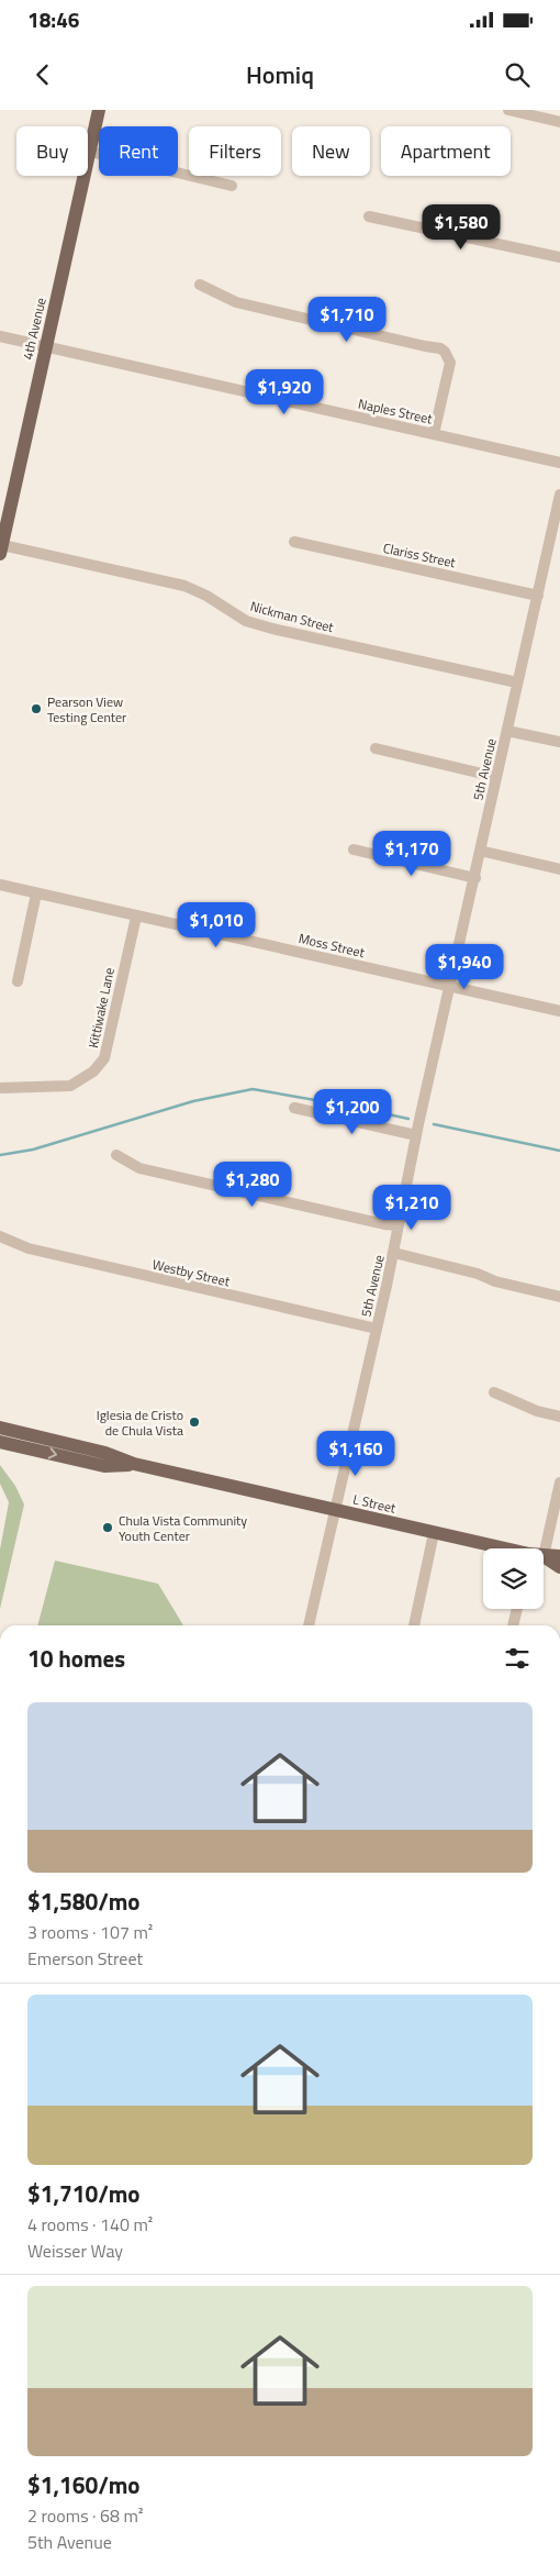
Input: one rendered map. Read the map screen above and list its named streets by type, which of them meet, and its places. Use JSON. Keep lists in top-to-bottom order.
{
  "streets": {
    "main road": ["4th Avenue", "L Street"],
    "street": [
      "Naples Street",
      "Clariss Street",
      "Nickman Street",
      "5th Avenue",
      "Moss Street",
      "Kittiwake Lane",
      "Westby Street"
    ]
  },
  "crossings": [
    ["4th Avenue", "Naples Street"],
    ["4th Avenue", "Nickman Street"],
    ["Clariss Street", "5th Avenue"],
    ["Nickman Street", "5th Avenue"],
    ["5th Avenue", "Moss Street"],
    ["5th Avenue", "Westby Street"],
    ["5th Avenue", "L Street"],
    ["Moss Street", "Kittiwake Lane"]
  ],
  "places": ["Pearson View Testing Center", "Iglesia de Cristo de Chula Vista", "Chula Vista Community Youth Center"],
  "page": {
    "status": "18:46",
    "header": "Homiq",
    "chip": [
      "Buy",
      "Rent",
      "Filters",
      "New",
      "Apartment"
    ],
    "price": [
      "$1,580",
      "$1,710",
      "$1,920",
      "$1,170",
      "$1,010",
      "$1,940",
      "$1,200",
      "$1,280",
      "$1,210",
      "$1,160"
    ],
    "heading": "10 homes",
    "list": [
      {
        "name": "$1,580/mo",
        "note": "3 rooms · 107 m² · Emerson Street"
      },
      {
        "name": "$1,710/mo",
        "note": "4 rooms · 140 m² · Weisser Way"
      },
      {
        "name": "$1,160/mo",
        "note": "2 rooms · 68 m² · 5th Avenue"
      }
    ]
  }
}
